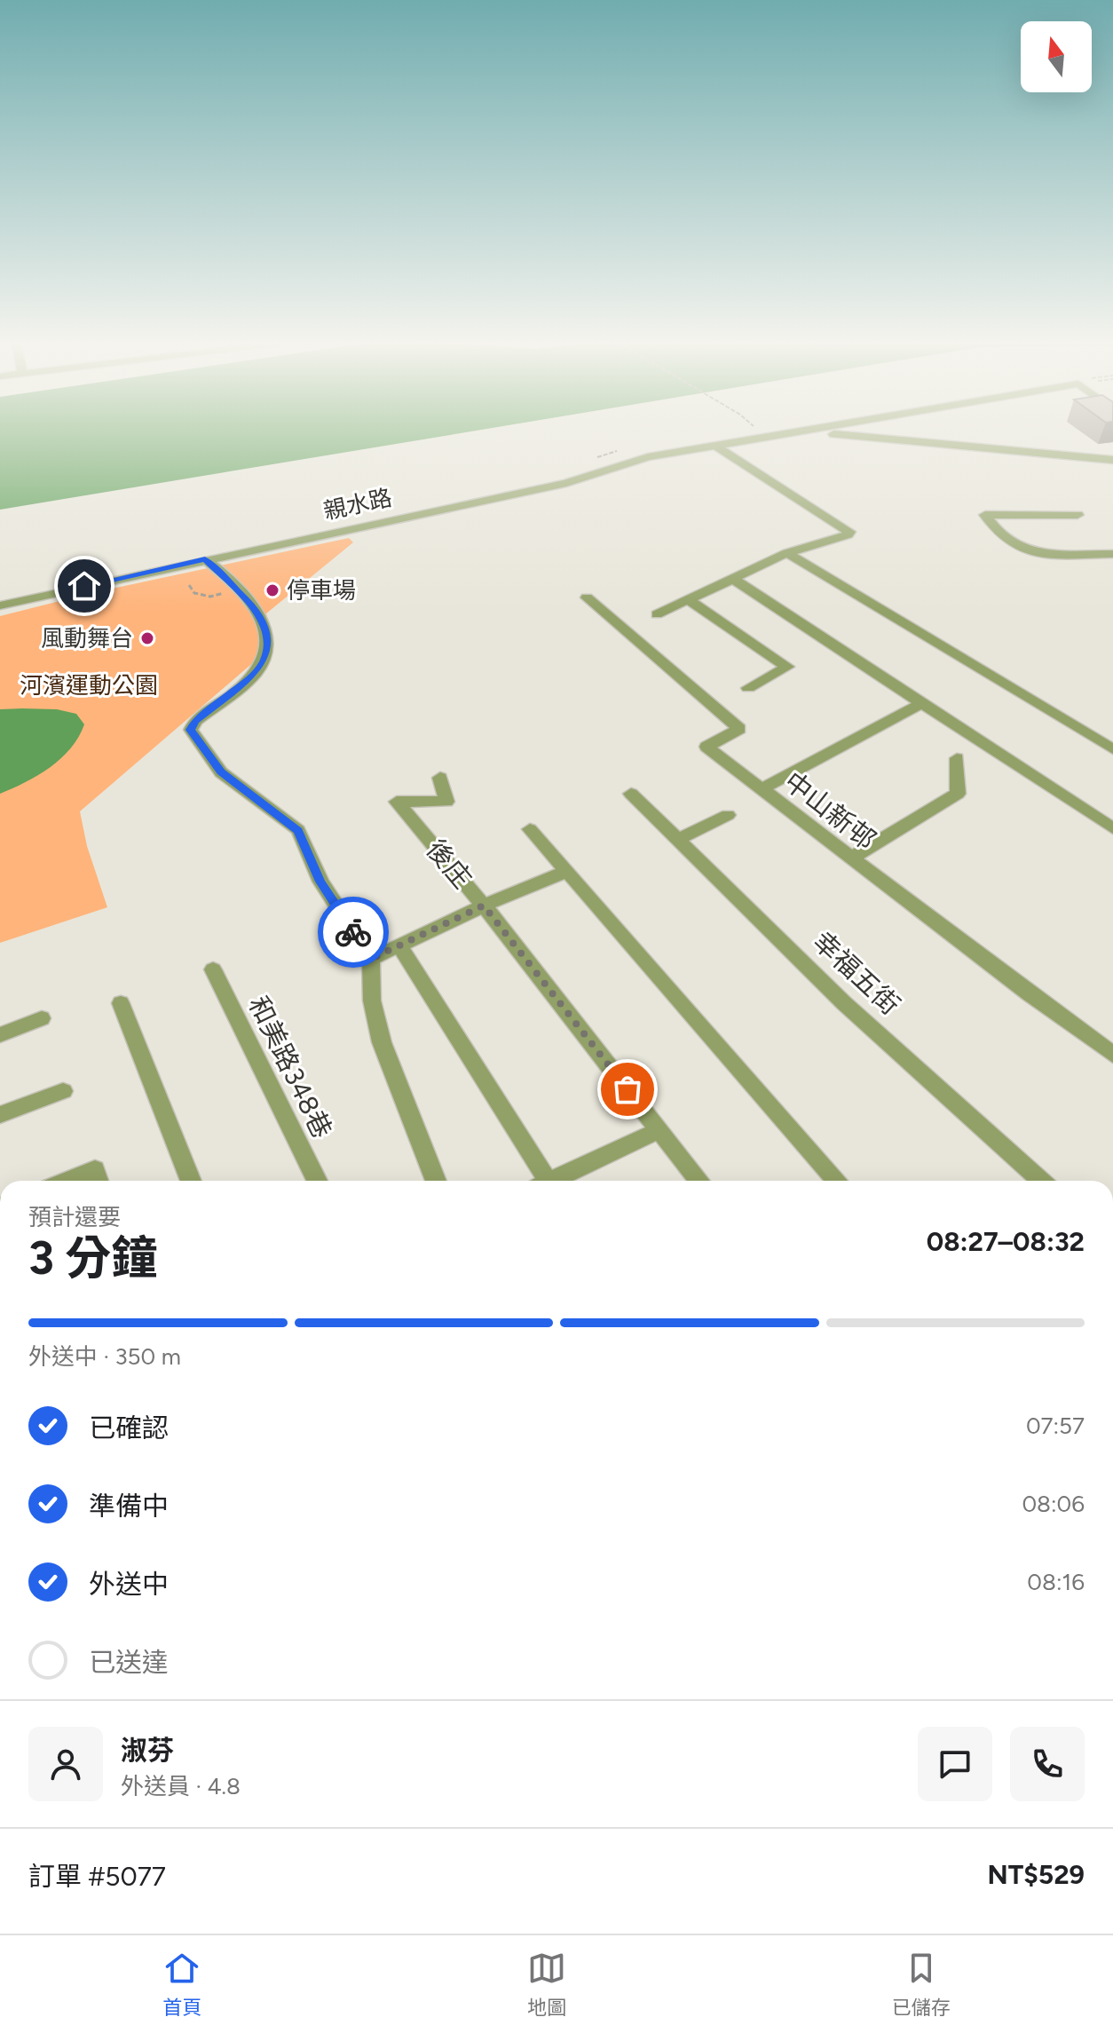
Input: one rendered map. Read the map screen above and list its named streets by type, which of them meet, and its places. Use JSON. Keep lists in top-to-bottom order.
{
  "streets": {
    "street": [
      "親水路",
      "中山新邨",
      "後庄",
      "幸福五街",
      "和美路348巷"
    ]
  },
  "parks": ["河濱運動公園"],
  "places": ["停車場", "風動舞台"],
  "north": "top",
  "page": {
    "heading": ["3 分鐘", "預計還要", "08:27–08:32"],
    "panel": [
      "淑芬",
      "外送員 · 4.8",
      "訂單 #5077",
      "NT$529"
    ],
    "bar": "外送中 · 350 m",
    "list": [
      ["已確認", "07:57"],
      ["準備中", "08:06"],
      ["外送中", "08:16"],
      "已送達"
    ],
    "tabs": ["首頁", "地圖", "已儲存"]
  }
}
